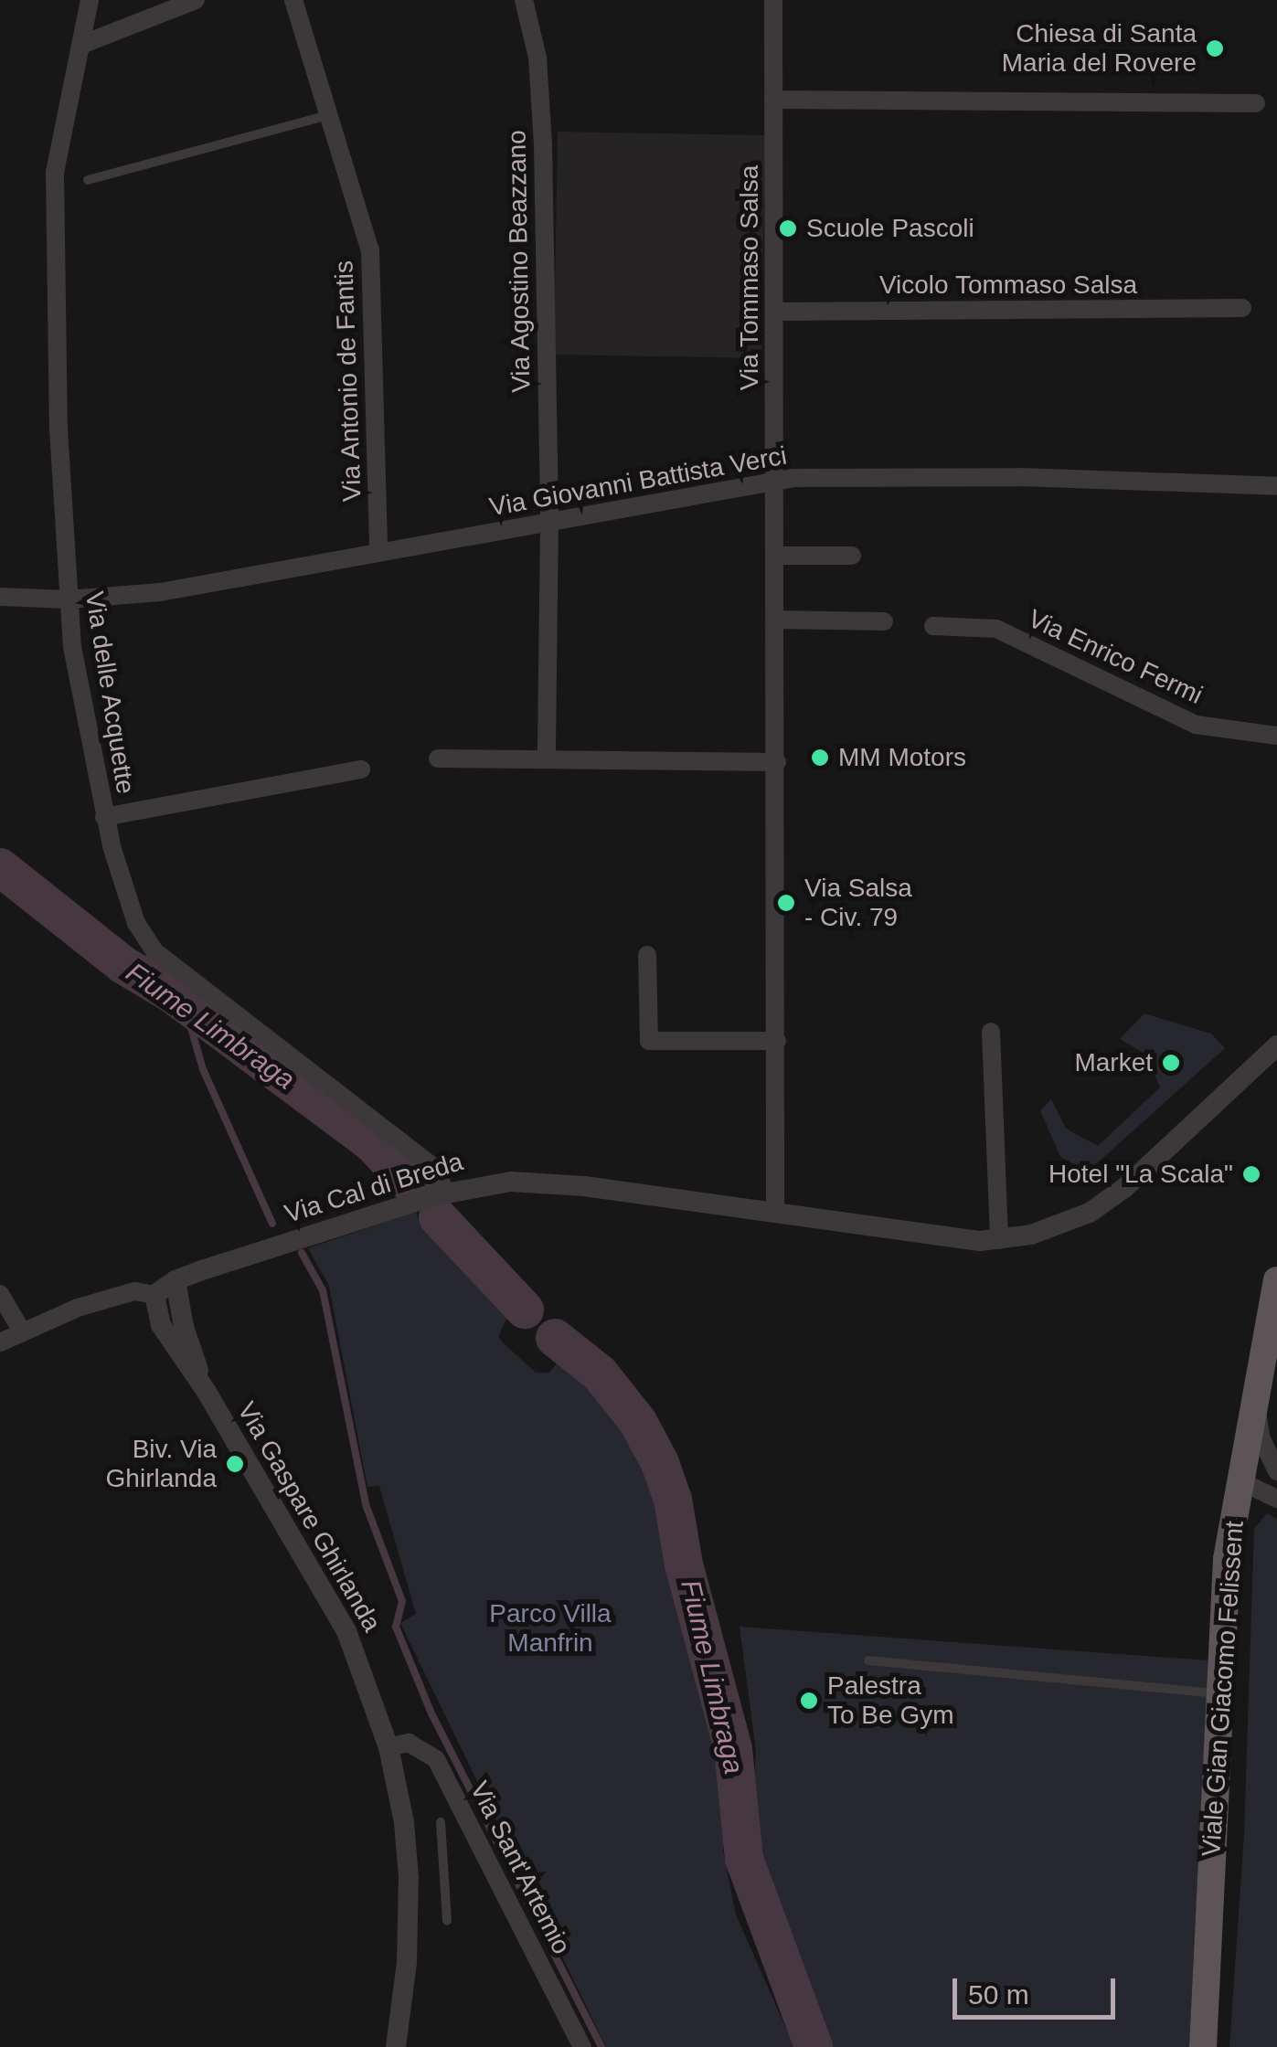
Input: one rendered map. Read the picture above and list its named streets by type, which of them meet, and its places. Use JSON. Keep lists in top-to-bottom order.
{
  "streets": {
    "main road": ["Viale Gian Giacomo Felissent"],
    "street": [
      "Via Agostino Beazzano",
      "Via Tommaso Salsa",
      "Vicolo Tommaso Salsa",
      "Via Antonio de Fantis",
      "Via Giovanni Battista Verci",
      "Via Enrico Fermi",
      "Via delle Acquette",
      "Via Cal di Breda",
      "Via Gaspare Ghirlanda",
      "Via Sant'Artemio"
    ]
  },
  "crossings": [
    ["Via Agostino Beazzano", "Via Giovanni Battista Verci"],
    ["Via Tommaso Salsa", "Vicolo Tommaso Salsa"],
    ["Via Tommaso Salsa", "Via Giovanni Battista Verci"],
    ["Via Tommaso Salsa", "Via Cal di Breda"],
    ["Via Antonio de Fantis", "Via Giovanni Battista Verci"],
    ["Via Giovanni Battista Verci", "Via delle Acquette"],
    ["Via delle Acquette", "Via Cal di Breda"],
    ["Via Gaspare Ghirlanda", "Via Sant'Artemio"]
  ],
  "water": ["Fiume Limbraga"],
  "parks": ["Parco Villa Manfrin"],
  "places": [
    "Chiesa di Santa Maria del Rovere",
    "Scuole Pascoli",
    "MM Motors",
    "Via Salsa - Civ. 79",
    "Market",
    "Hotel \"La Scala\"",
    "Biv. Via Ghirlanda",
    "Palestra To Be Gym"
  ],
  "scale_bar": "50 m"
}
